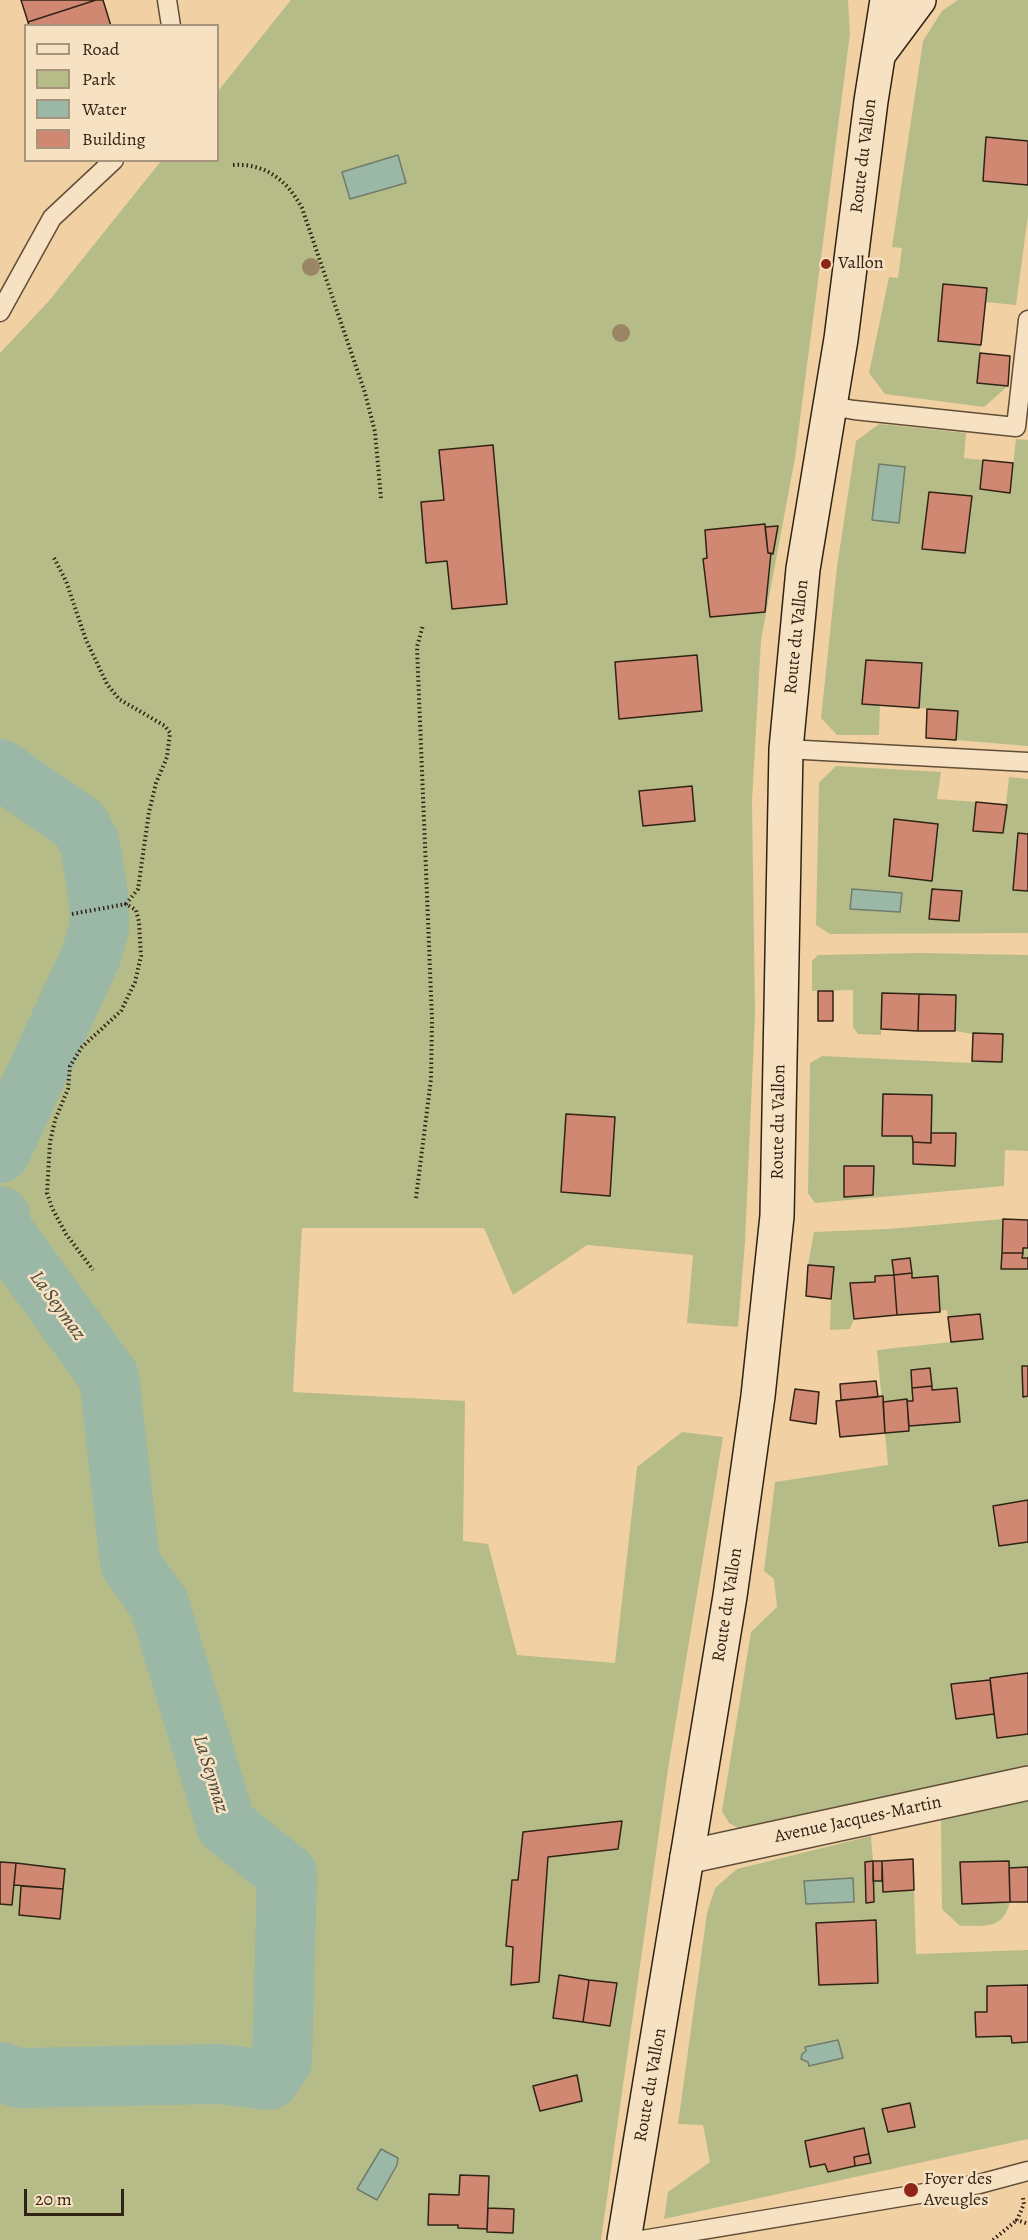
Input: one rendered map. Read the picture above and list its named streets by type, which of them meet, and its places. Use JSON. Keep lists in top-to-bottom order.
{
  "streets": {
    "main road": ["Route du Vallon", "Avenue Jacques-Martin"]
  },
  "crossings": [
    ["Route du Vallon", "Avenue Jacques-Martin"]
  ],
  "water": ["La Seymaz"],
  "places": ["Vallon", "Foyer des Aveugles"],
  "legend": [
    "Road",
    "Park",
    "Water",
    "Building"
  ],
  "scale_bar": "20 m"
}
